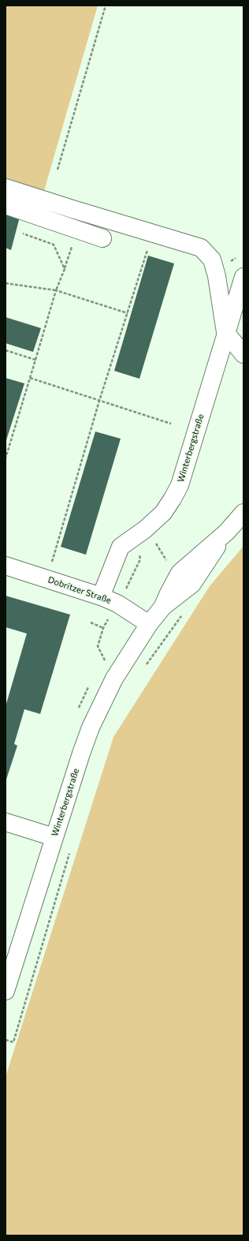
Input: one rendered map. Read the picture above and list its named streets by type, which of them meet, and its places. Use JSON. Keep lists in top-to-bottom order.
{
  "streets": {
    "main road": ["Winterbergstraße", "Dobritzer Straße"]
  },
  "crossings": [
    ["Winterbergstraße", "Dobritzer Straße"]
  ]
}
